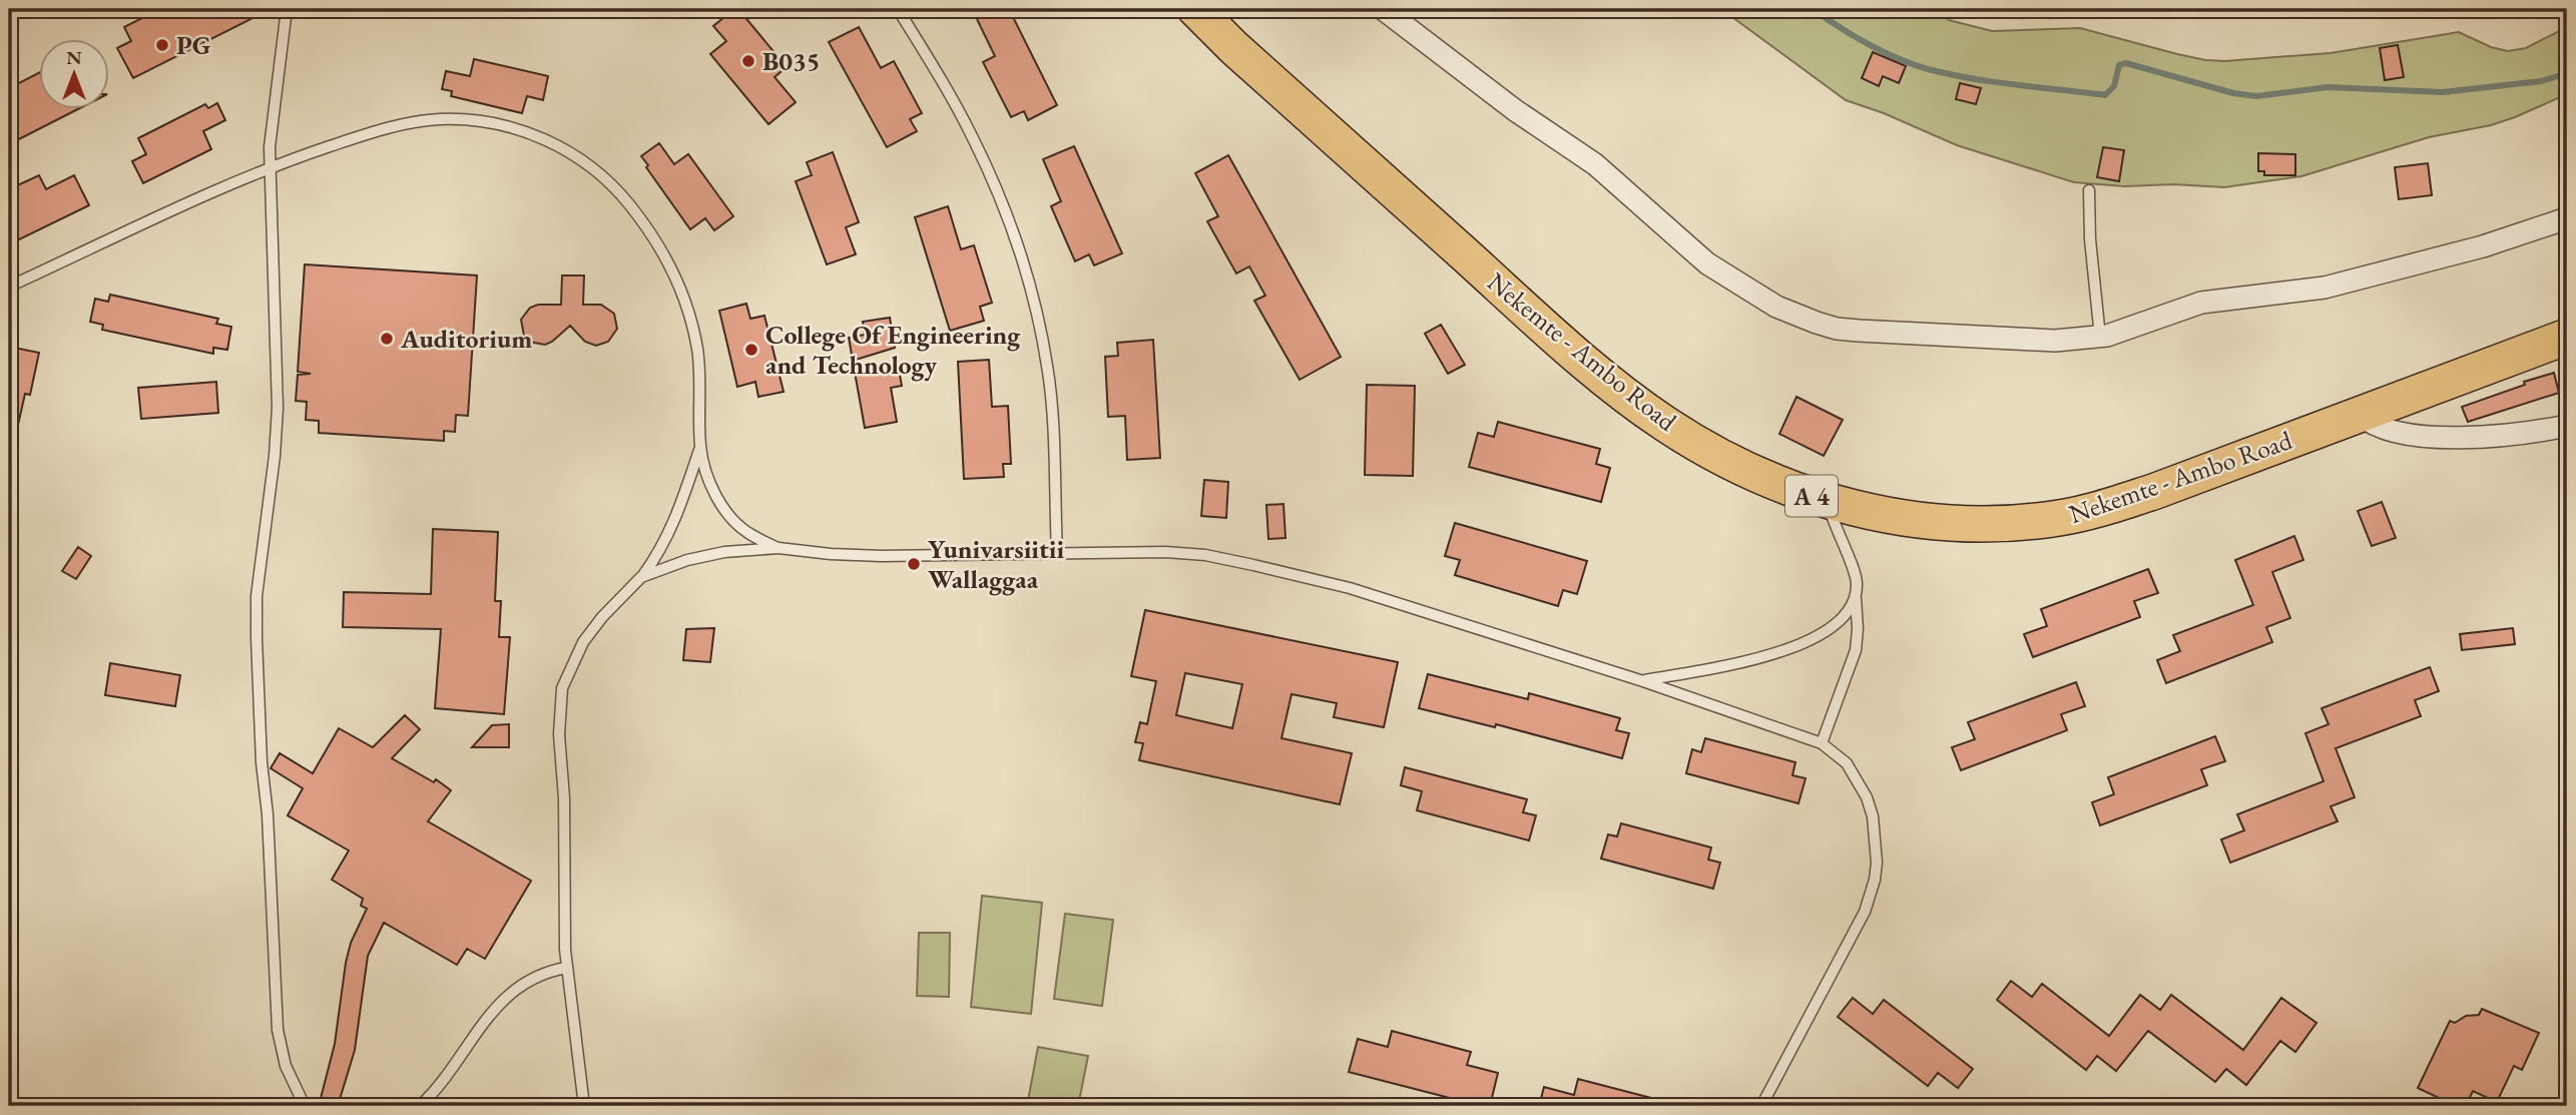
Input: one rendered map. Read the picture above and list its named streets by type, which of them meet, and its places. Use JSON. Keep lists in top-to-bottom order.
{
  "streets": {
    "highway": ["Nekemte - Ambo Road", "A 4"]
  },
  "places": [
    "PG",
    "B035",
    "Auditorium",
    "College Of Engineering and Technology",
    "Yunivarsiitii Wallaggaa"
  ],
  "north": "top"
}
